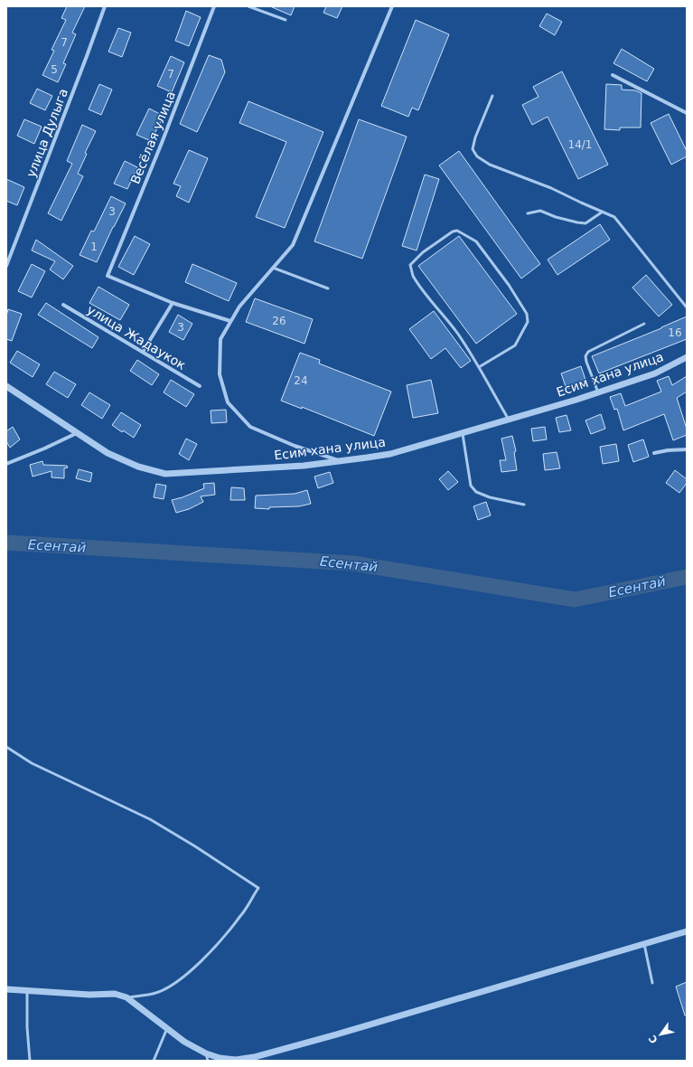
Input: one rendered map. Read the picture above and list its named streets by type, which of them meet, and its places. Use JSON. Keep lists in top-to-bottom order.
{
  "streets": {
    "street": [
      "улица Дулыга",
      "Весёлая улица",
      "улица Жадаукок",
      "Есим хана улица"
    ]
  },
  "water": ["Есентай"],
  "house_numbers": [
    "7",
    "5",
    "7",
    "14/1",
    "3",
    "1",
    "26",
    "3",
    "16",
    "24"
  ],
  "north": "bottom left"
}
